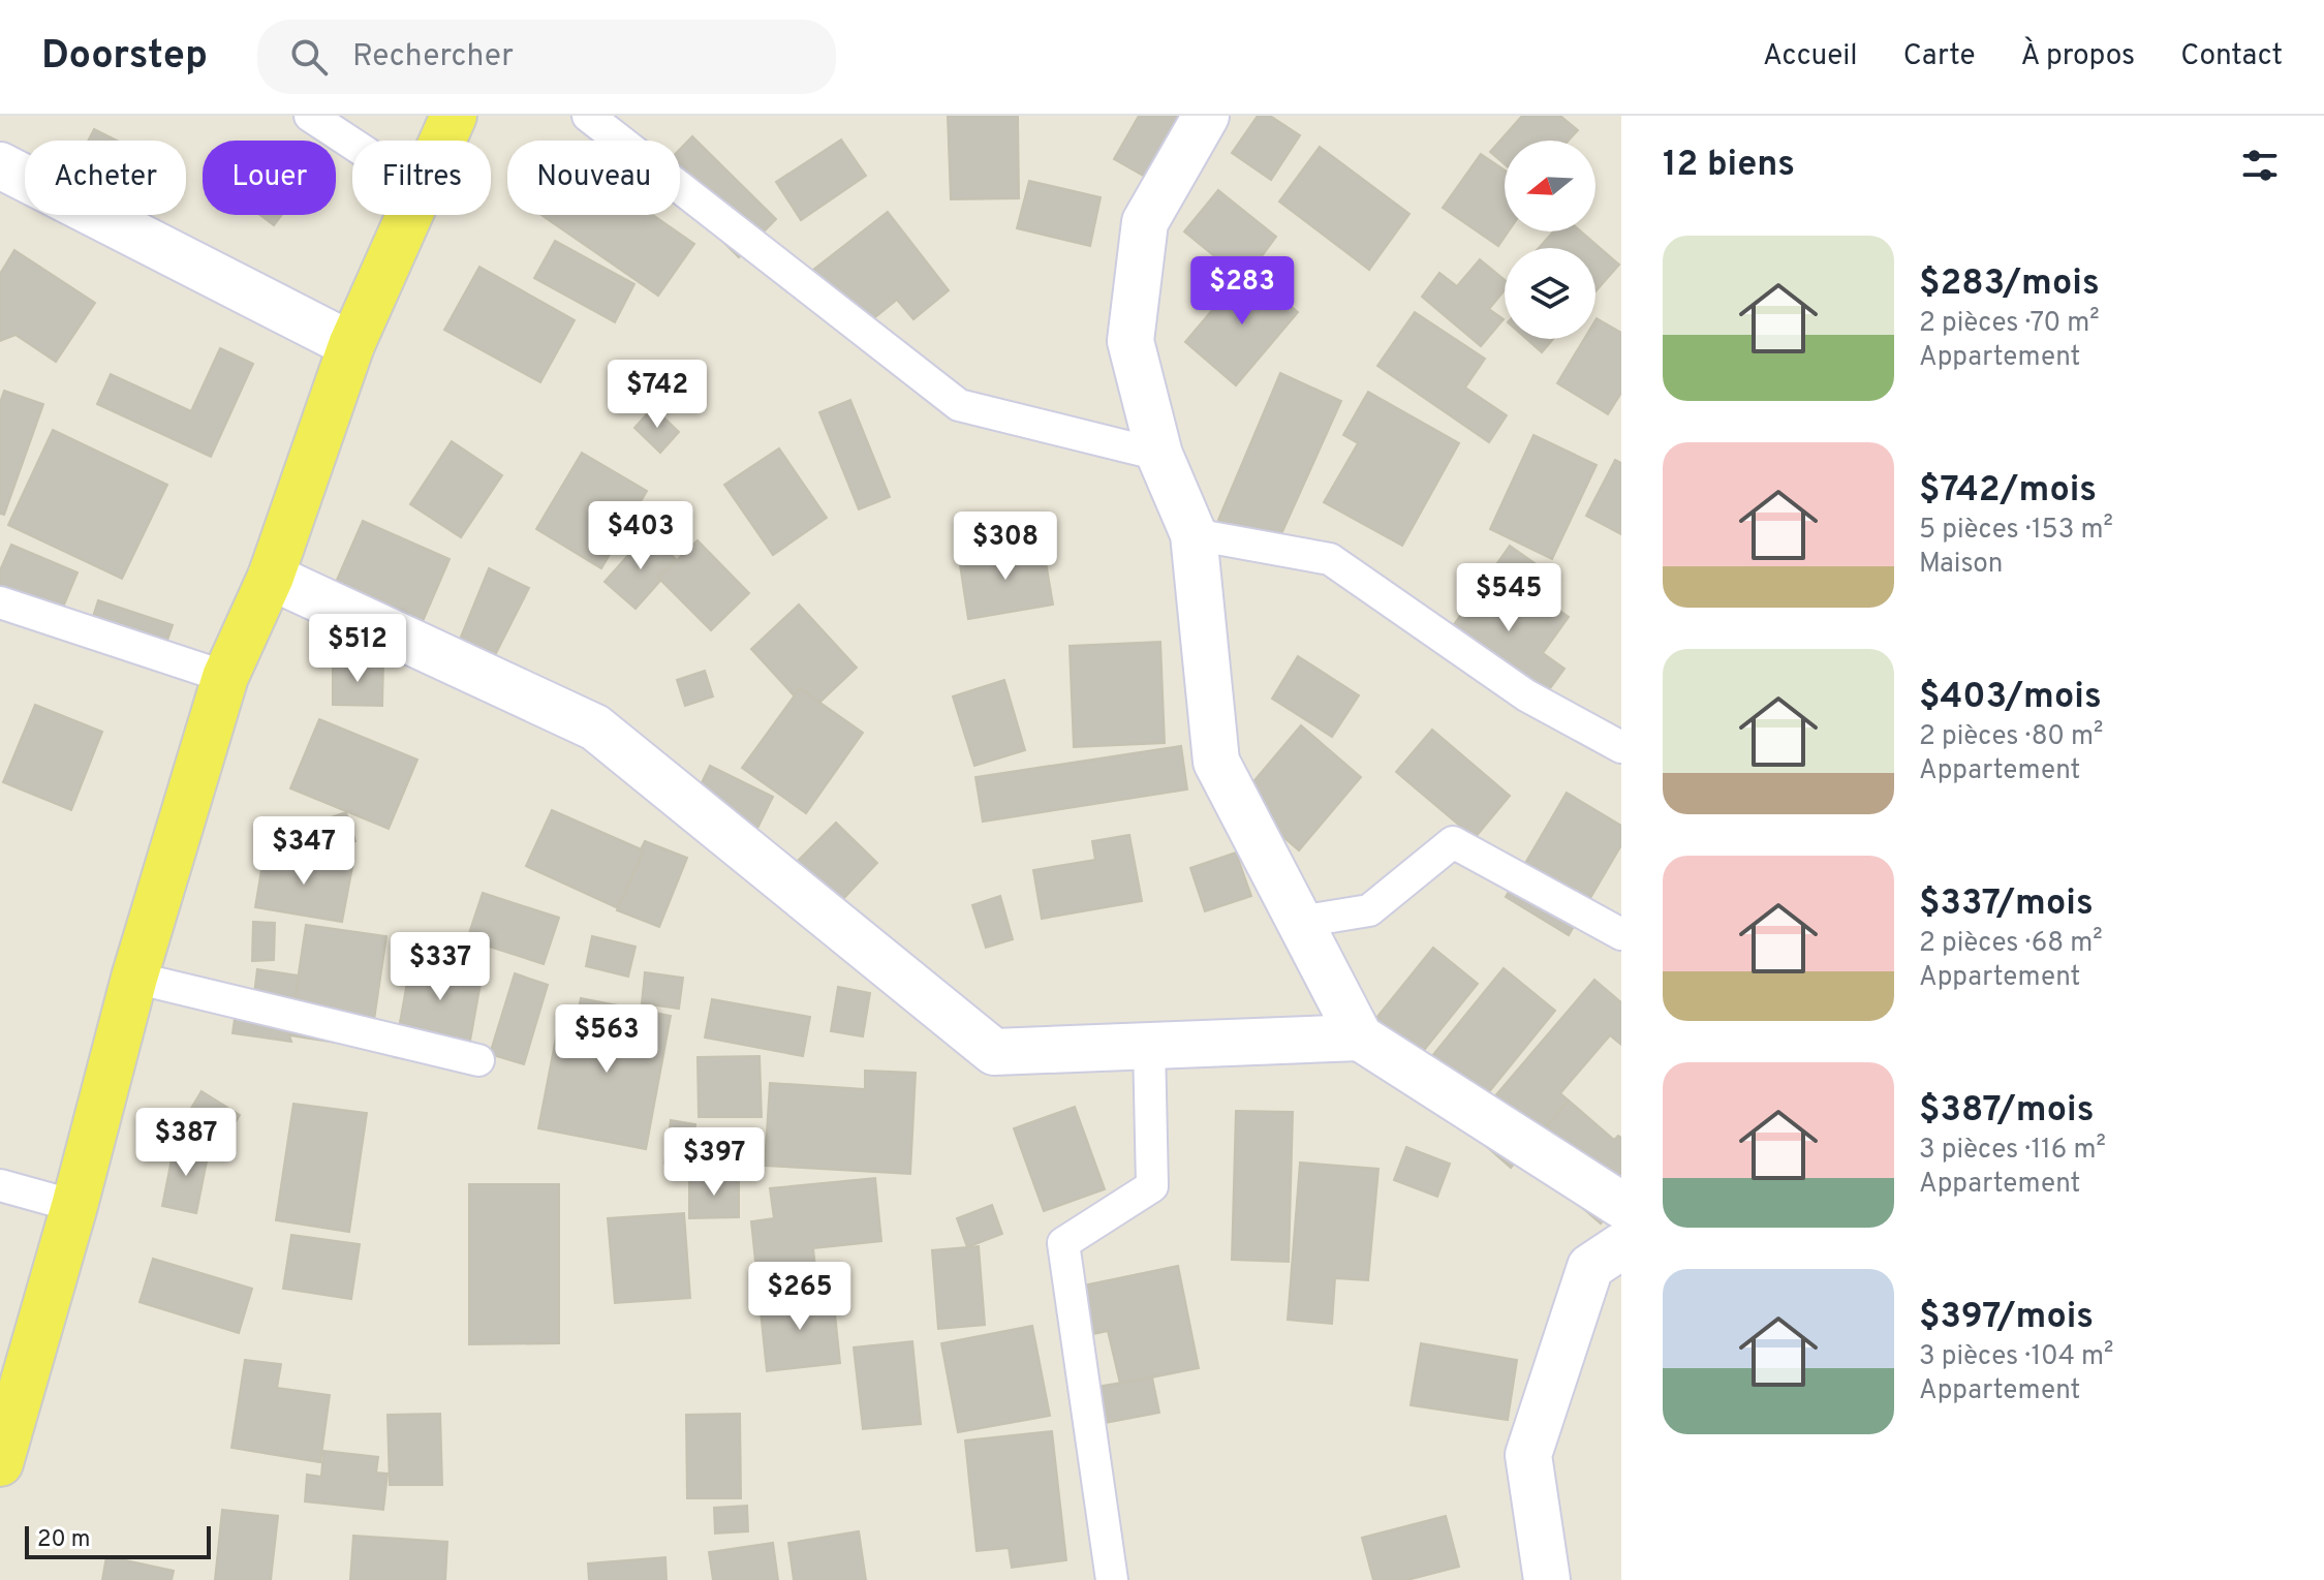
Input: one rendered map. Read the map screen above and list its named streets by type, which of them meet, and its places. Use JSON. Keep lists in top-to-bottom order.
{
  "scale_bar": "20 m",
  "north": "left",
  "page": {
    "header": "Doorstep",
    "search": "Rechercher",
    "nav": [
      "Accueil",
      "Carte",
      "À propos",
      "Contact"
    ],
    "heading": "12 biens",
    "chip": [
      "Acheter",
      "Louer",
      "Filtres",
      "Nouveau"
    ],
    "list": [
      {
        "name": "$283/mois",
        "note": "2 pièces · 70 m² · Appartement"
      },
      {
        "name": "$742/mois",
        "note": "5 pièces · 153 m² · Maison"
      },
      {
        "name": "$403/mois",
        "note": "2 pièces · 80 m² · Appartement"
      },
      {
        "name": "$337/mois",
        "note": "2 pièces · 68 m² · Appartement"
      },
      {
        "name": "$387/mois",
        "note": "3 pièces · 116 m² · Appartement"
      },
      {
        "name": "$397/mois",
        "note": "3 pièces · 104 m² · Appartement"
      }
    ],
    "price": [
      "$283",
      "$742",
      "$403",
      "$308",
      "$545",
      "$512",
      "$347",
      "$337",
      "$563",
      "$387",
      "$397",
      "$265"
    ],
    "scale": "20 m"
  }
}
